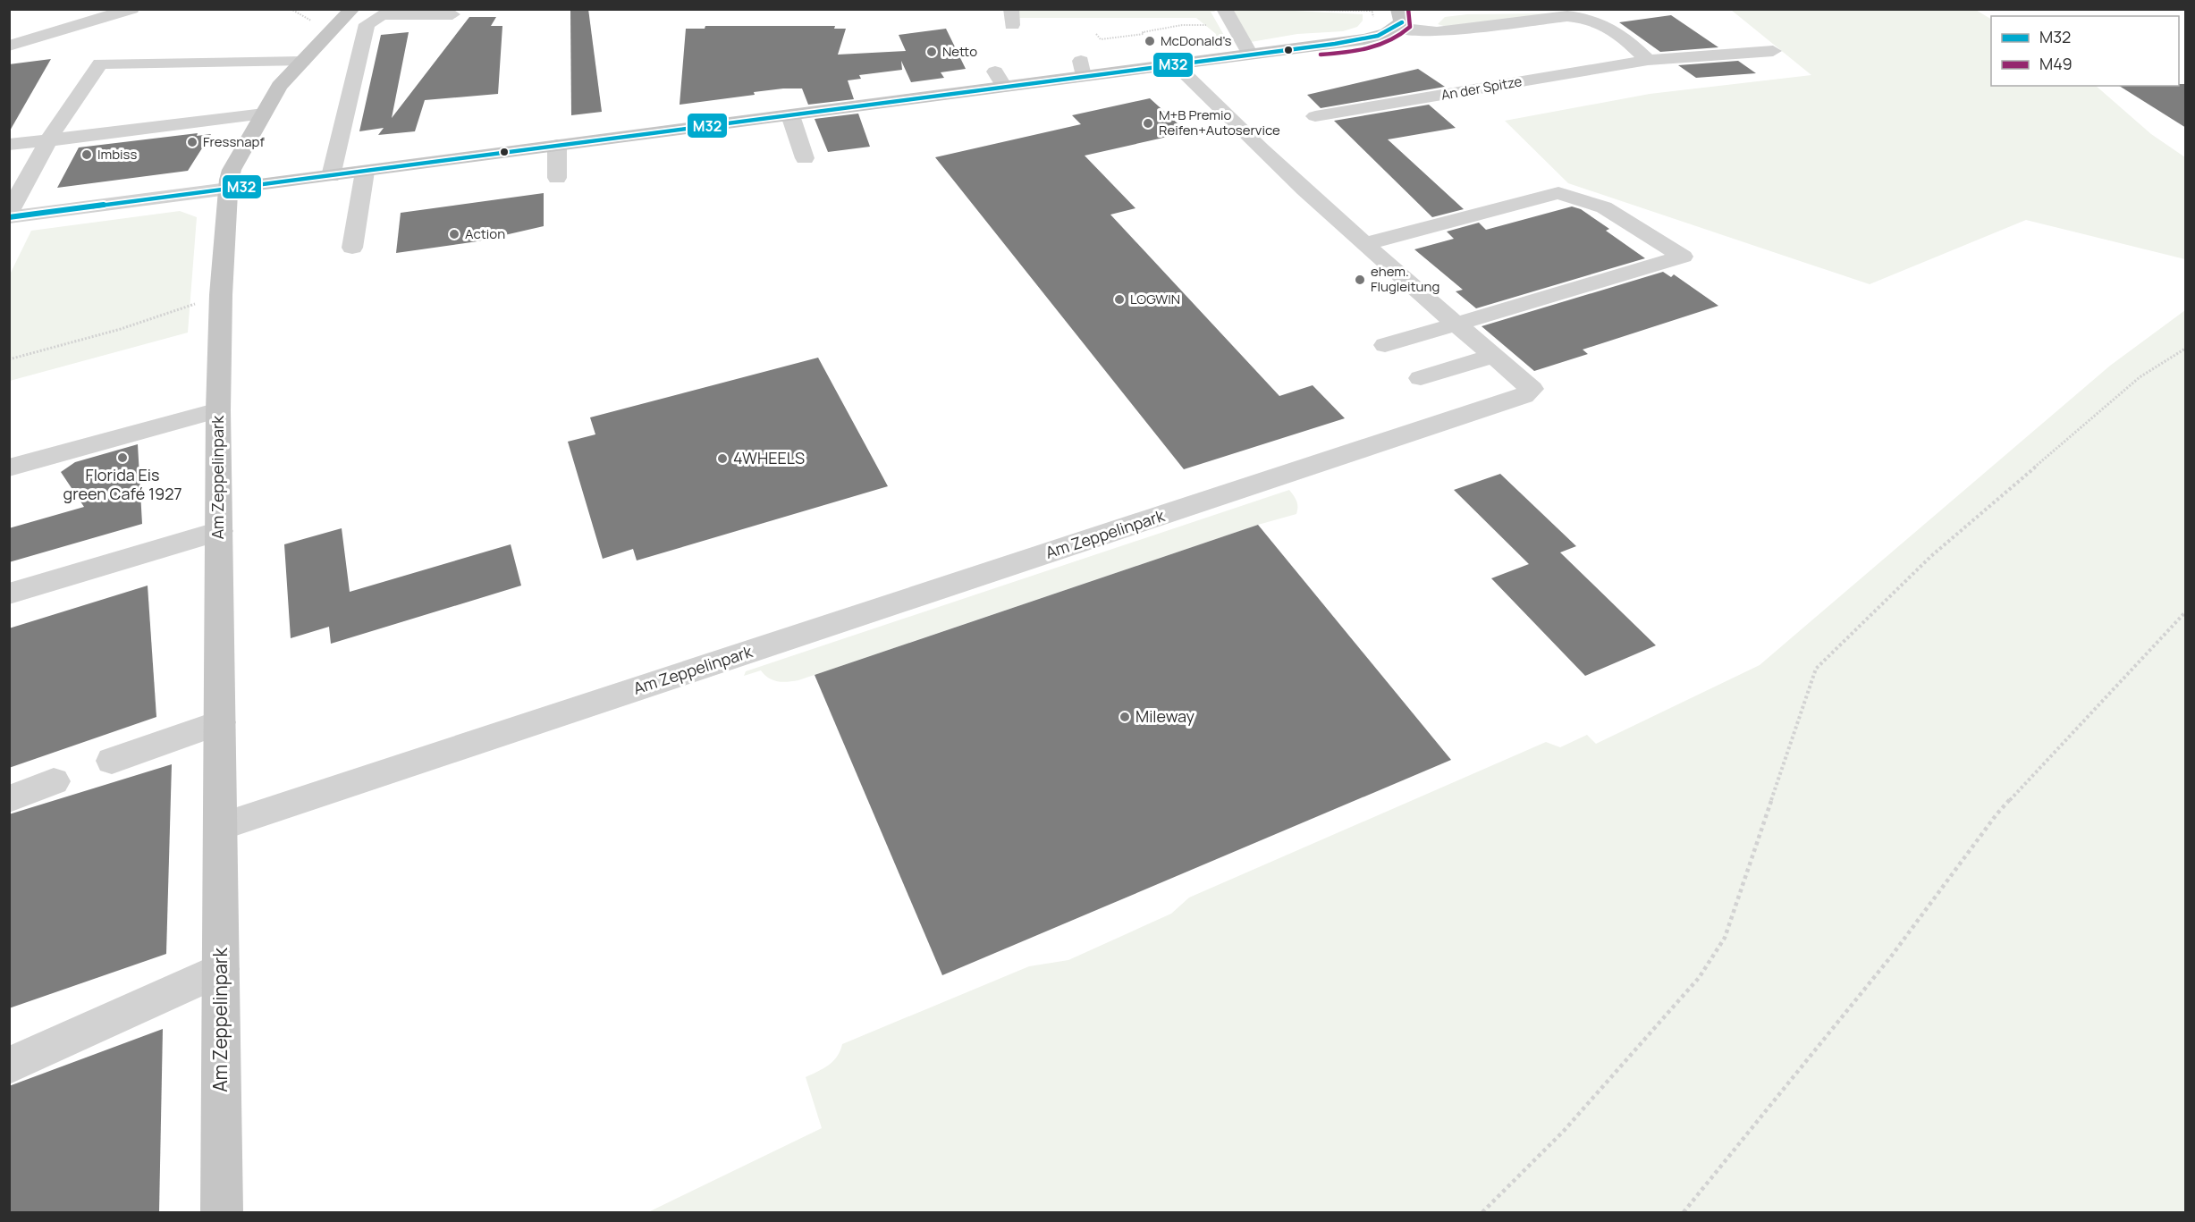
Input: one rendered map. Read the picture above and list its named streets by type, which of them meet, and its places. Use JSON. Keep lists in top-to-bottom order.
{
  "streets": {
    "main road": ["Am Zeppelinpark"],
    "street": ["An der Spitze"]
  },
  "places": [
    "McDonald's",
    "Netto",
    "M+B Premio Reifen+Autoservice",
    "Fressnapf",
    "Imbiss",
    "Action",
    "ehem. Flugleitung",
    "LOGWIN",
    "Florida Eis green Café 1927",
    "4WHEELS",
    "Mileway"
  ],
  "lines": ["transit line M49", "transit line M32"],
  "legend": ["M32", "M49"]
}
